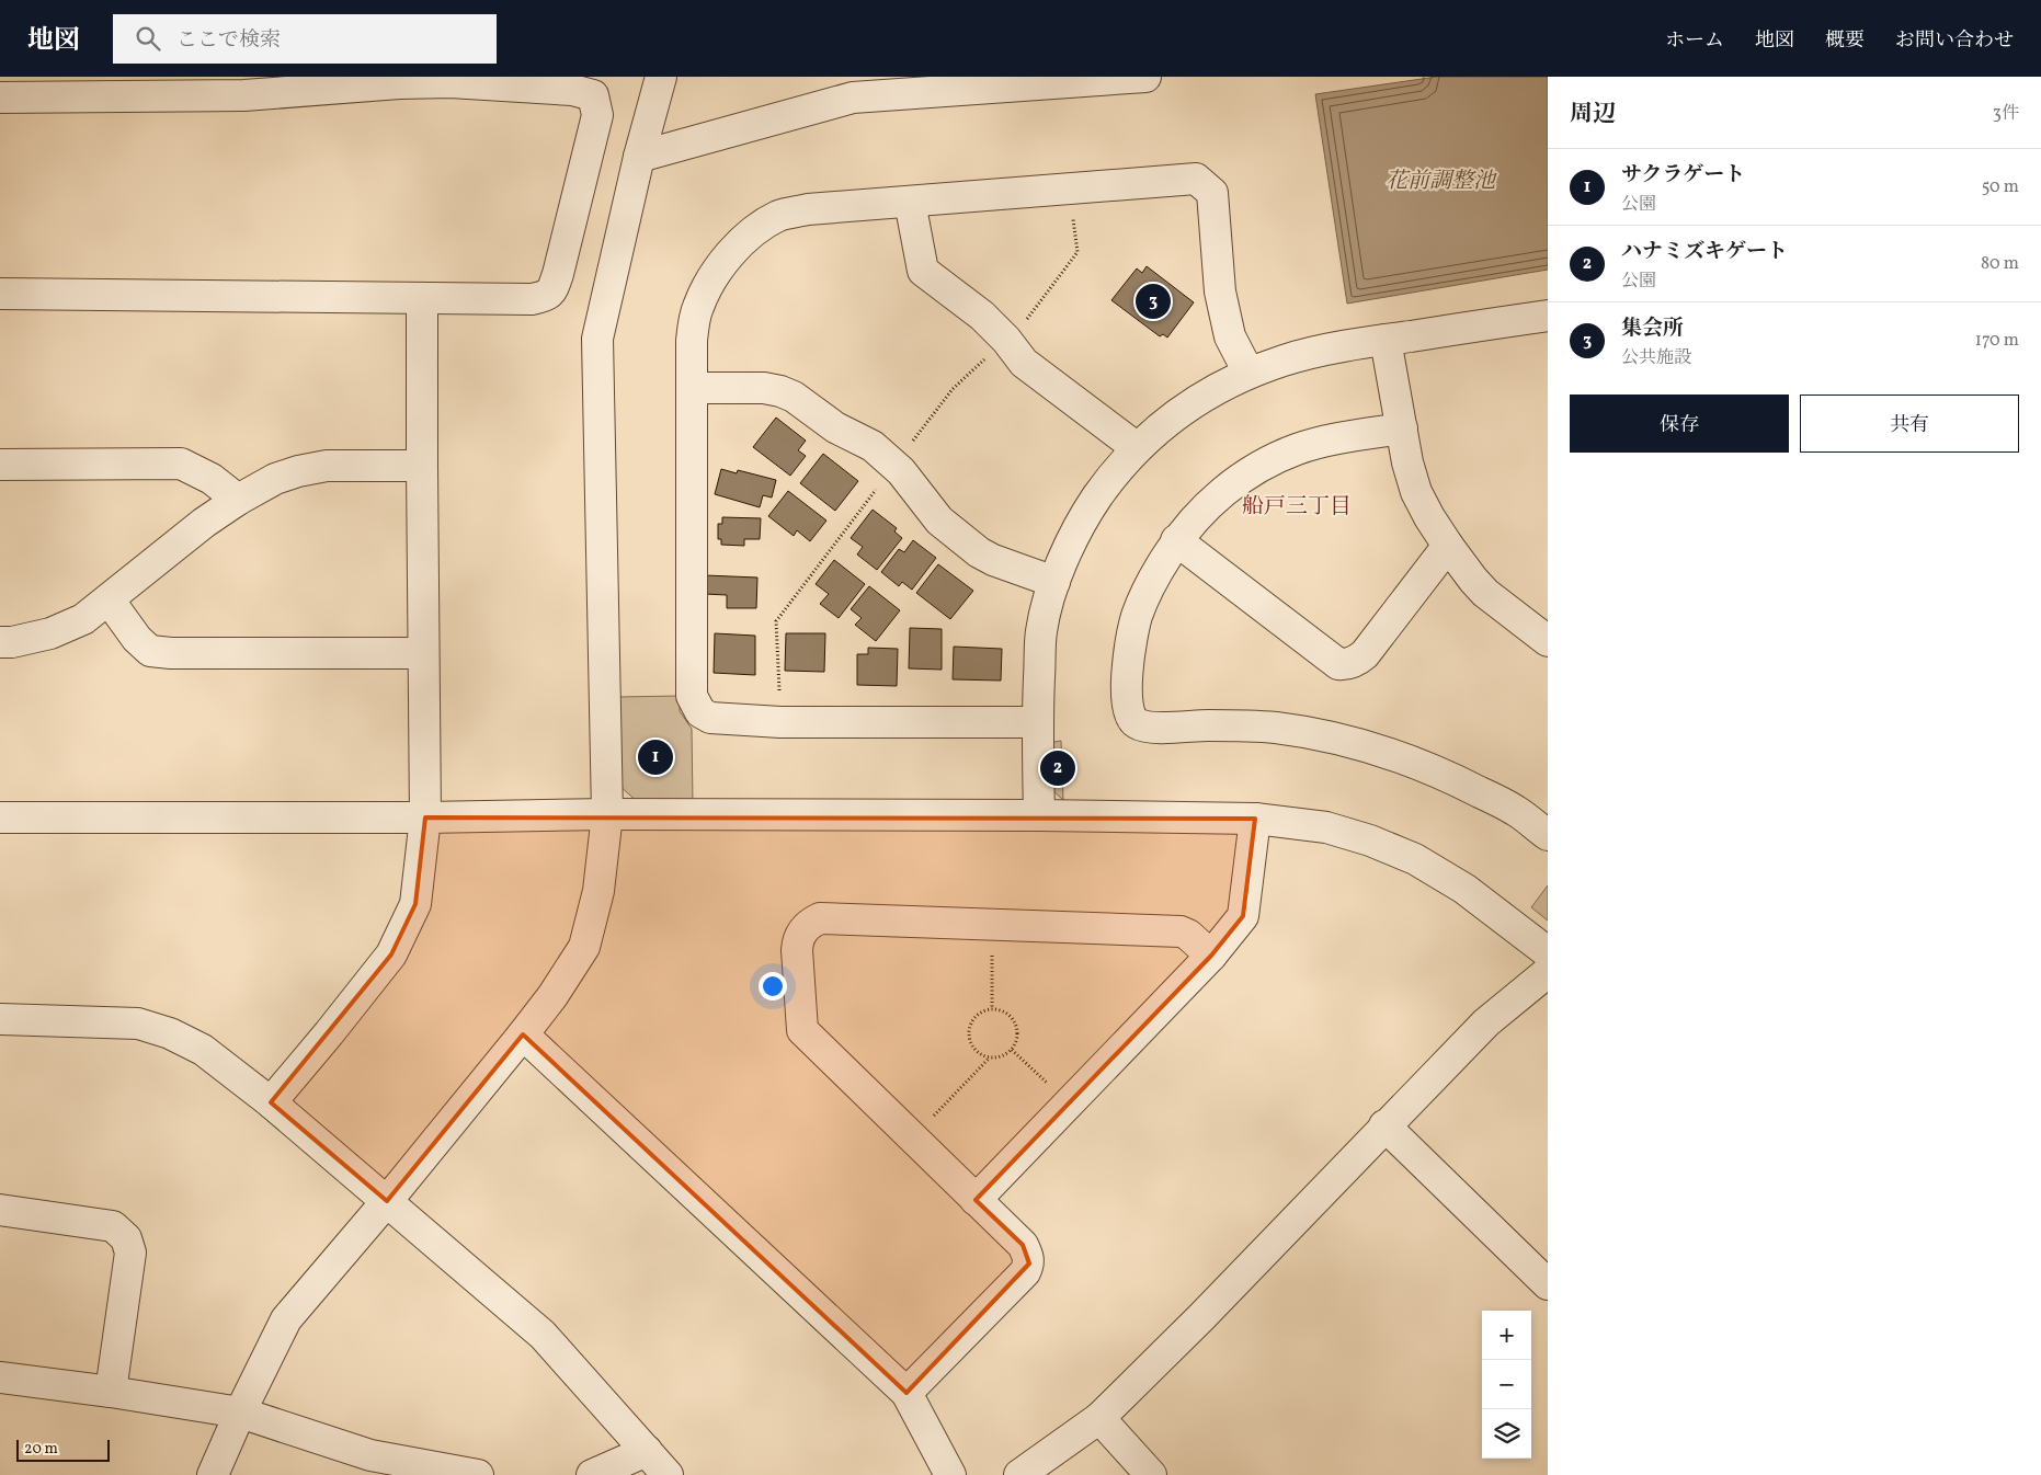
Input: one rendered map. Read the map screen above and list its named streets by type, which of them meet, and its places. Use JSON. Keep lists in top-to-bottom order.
{
  "districts": ["船戸三丁目"],
  "water": ["花前調整池"],
  "scale_bar": "20 m",
  "page": {
    "header": "地図",
    "search": "ここで検索",
    "nav": [
      "ホーム",
      "地図",
      "概要",
      "お問い合わせ"
    ],
    "heading": ["周辺", "3件"],
    "list": [
      {
        "mark": "1",
        "name": "サクラゲート",
        "note": "公園",
        "value": "50 m"
      },
      {
        "mark": "2",
        "name": "ハナミズキゲート",
        "note": "公園",
        "value": "80 m"
      },
      {
        "mark": "3",
        "name": "集会所",
        "note": "公共施設",
        "value": "170 m"
      }
    ],
    "pins": ["3", "1", "2"],
    "buttons": ["保存", "共有"],
    "map_buttons": ["+", "−"],
    "scale": "20 m"
  }
}
